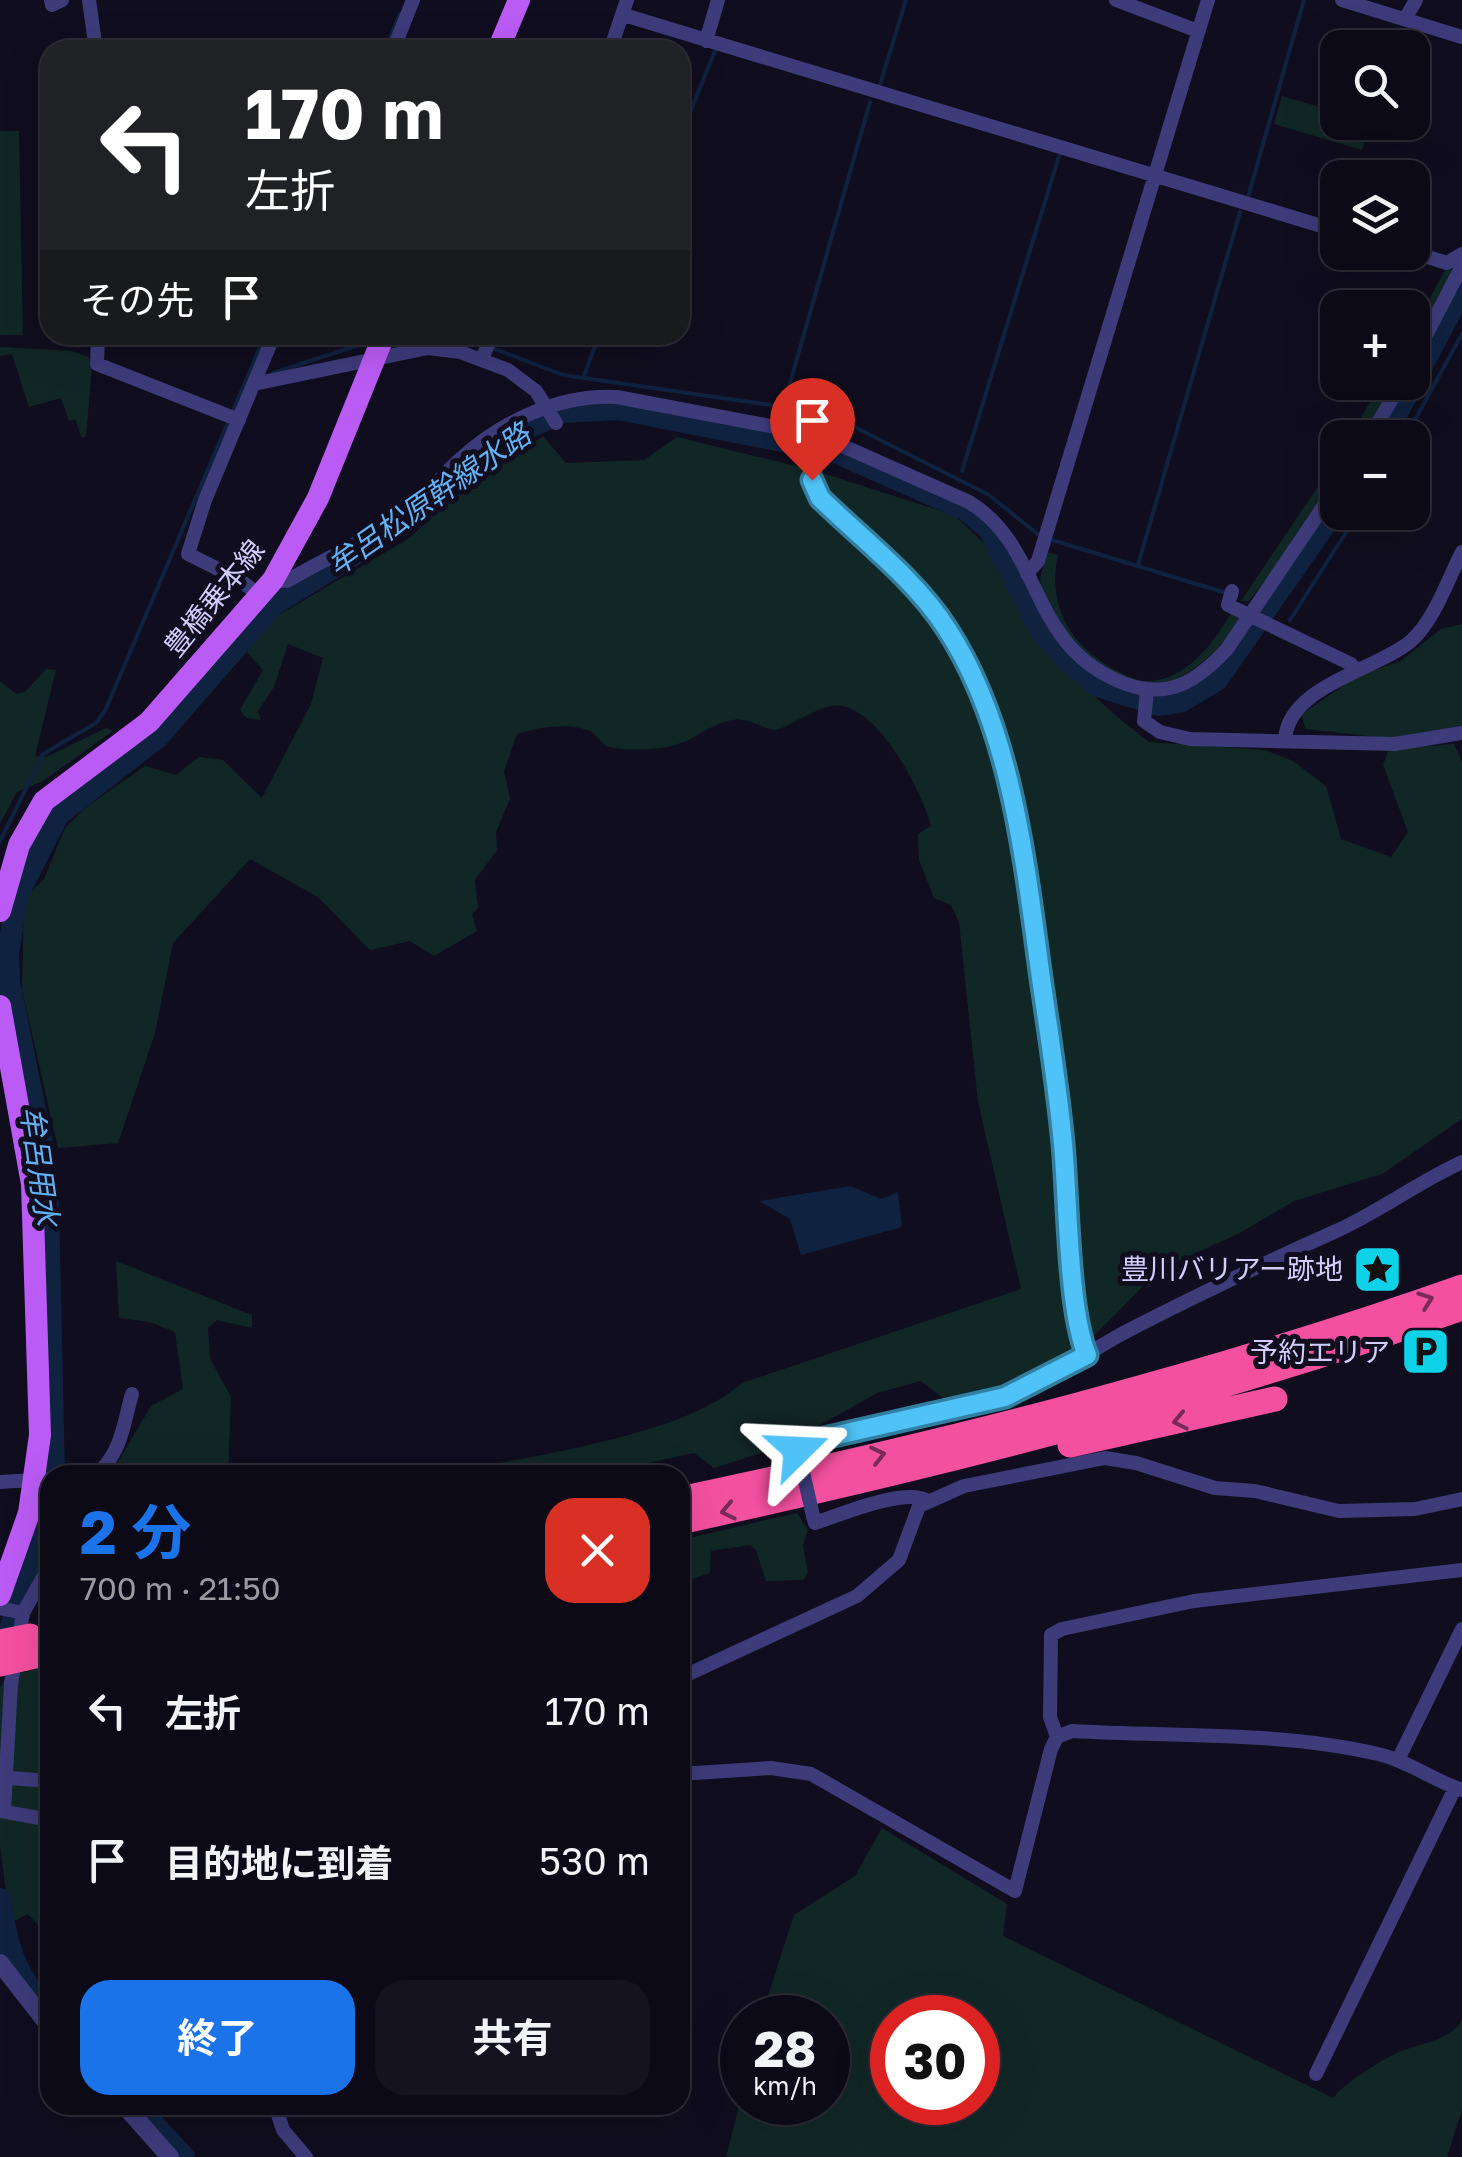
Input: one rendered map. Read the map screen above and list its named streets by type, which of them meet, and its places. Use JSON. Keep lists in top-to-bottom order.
{
  "streets": {
    "main road": ["豊橋乗本線"]
  },
  "water": ["牟呂松原幹線水路", "牟呂用水"],
  "places": {
    "place": ["豊川バリアー跡地"],
    "parking": ["予約エリア"]
  },
  "page": {
    "map_buttons": ["+", "−"],
    "turn": ["170 m", "左折"],
    "then": "その先",
    "heading": ["2 分", "700 m · 21:50"],
    "list": [
      {
        "name": "左折",
        "value": "170 m"
      },
      {
        "name": "目的地に到着",
        "value": "530 m"
      }
    ],
    "buttons": ["終了", "共有"],
    "speed": "28 km/h",
    "limit": "30"
  }
}
